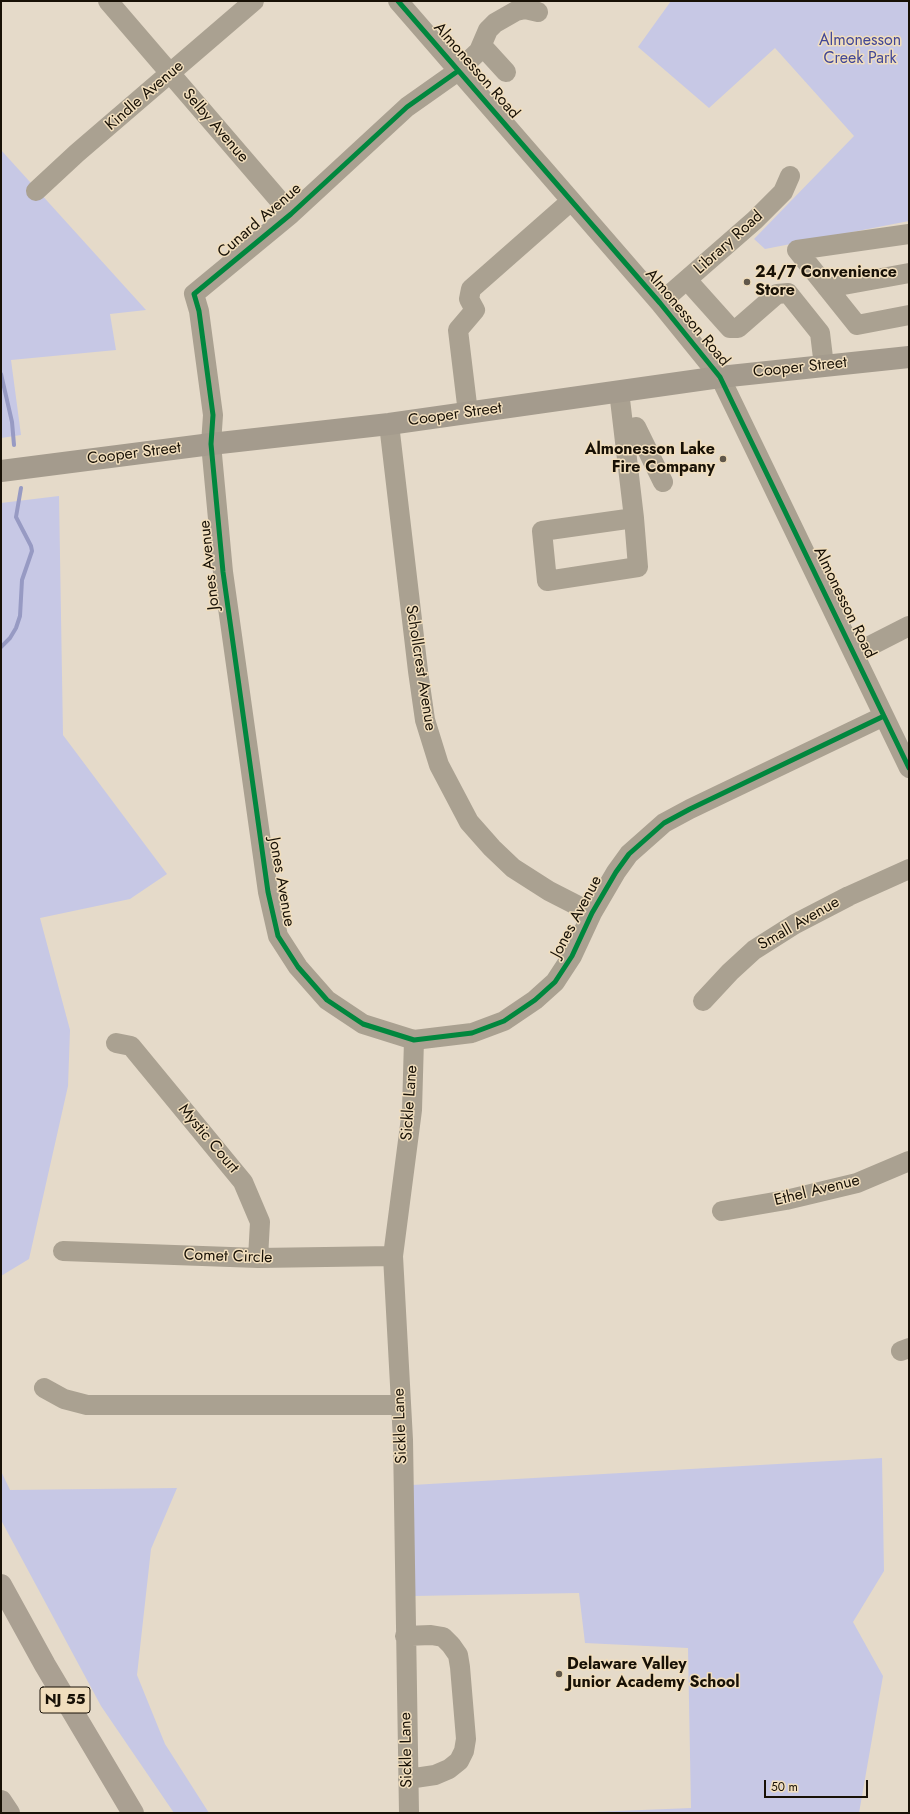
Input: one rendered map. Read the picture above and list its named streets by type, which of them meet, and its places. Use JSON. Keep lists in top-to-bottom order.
{
  "streets": {
    "highway": ["NJ 55"],
    "main road": ["Cooper Street"],
    "street": [
      "Almonesson Road",
      "Kindle Avenue",
      "Selby Avenue",
      "Cunard Avenue",
      "Library Road",
      "Jones Avenue",
      "Schollcrest Avenue",
      "Small Avenue",
      "Sickle Lane",
      "Mystic Court",
      "Ethel Avenue",
      "Comet Circle"
    ]
  },
  "crossings": [
    ["Almonesson Road", "Cunard Avenue"],
    ["Almonesson Road", "Library Road"],
    ["Almonesson Road", "Cooper Street"],
    ["Almonesson Road", "Jones Avenue"],
    ["Kindle Avenue", "Selby Avenue"],
    ["Selby Avenue", "Cunard Avenue"],
    ["Cunard Avenue", "Cooper Street"],
    ["Cunard Avenue", "Jones Avenue"],
    ["Cooper Street", "Jones Avenue"],
    ["Cooper Street", "Schollcrest Avenue"],
    ["Jones Avenue", "Schollcrest Avenue"],
    ["Jones Avenue", "Sickle Lane"],
    ["Sickle Lane", "Comet Circle"],
    ["Mystic Court", "Comet Circle"]
  ],
  "parks": ["Almonesson Creek Park"],
  "places": ["24/7 Convenience Store", "Almonesson Lake Fire Company", "Delaware Valley Junior Academy School"],
  "scale_bar": "50 m"
}
